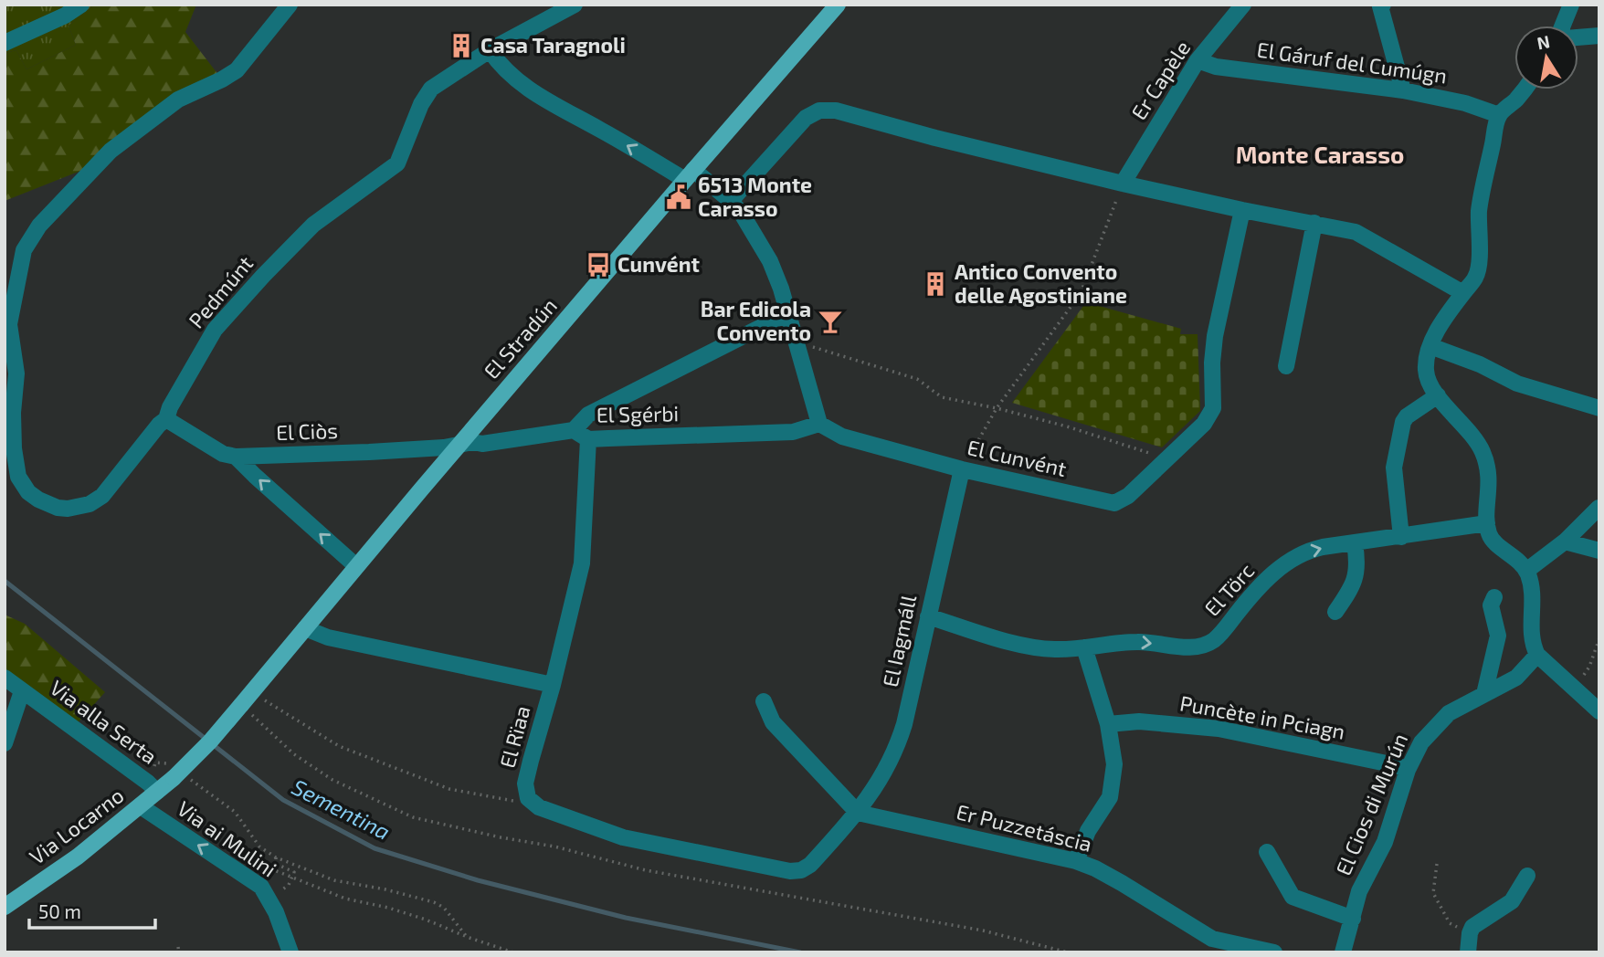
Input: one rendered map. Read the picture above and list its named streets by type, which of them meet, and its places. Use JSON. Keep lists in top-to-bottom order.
{
  "streets": {
    "main road": ["El Stradún", "Via Locarno"],
    "street": [
      "El Gáruf del Cumúgn",
      "Er Capèle",
      "Pedmúnt",
      "El Sgérbi",
      "El Ciòs",
      "El Cunvént",
      "El Törc",
      "El Iagmáll",
      "Puncète in Pciagn",
      "Via alla Serta",
      "El Rïaa",
      "El Cios di Murún",
      "Er Puzzetáscia",
      "Via ai Mulini"
    ]
  },
  "crossings": [
    ["El Gáruf del Cumúgn", "Er Capèle"],
    ["Pedmúnt", "El Ciòs"],
    ["El Stradún", "El Sgérbi"],
    ["El Stradún", "El Ciòs"],
    ["El Stradún", "Via Locarno"],
    ["El Sgérbi", "El Ciòs"],
    ["El Sgérbi", "El Cunvént"],
    ["El Sgérbi", "El Rïaa"],
    ["El Cunvént", "El Iagmáll"],
    ["El Törc", "El Iagmáll"],
    ["El Iagmáll", "El Rïaa"],
    ["El Iagmáll", "Er Puzzetáscia"],
    ["Puncète in Pciagn", "El Cios di Murún"],
    ["Via alla Serta", "Via Locarno"],
    ["El Rïaa", "Er Puzzetáscia"],
    ["Via Locarno", "Via ai Mulini"]
  ],
  "one_way": ["El Törc", "Via ai Mulini"],
  "districts": ["Monte Carasso"],
  "water": ["Sementina"],
  "places": {
    "building": ["Casa Taragnoli", "Antico Convento delle Agostiniane"],
    "public building": ["6513 Monte Carasso"],
    "bus stop": ["Cunvént"],
    "bar": ["Bar Edicola Convento"]
  },
  "scale_bar": "50 m",
  "north": "top"
}
